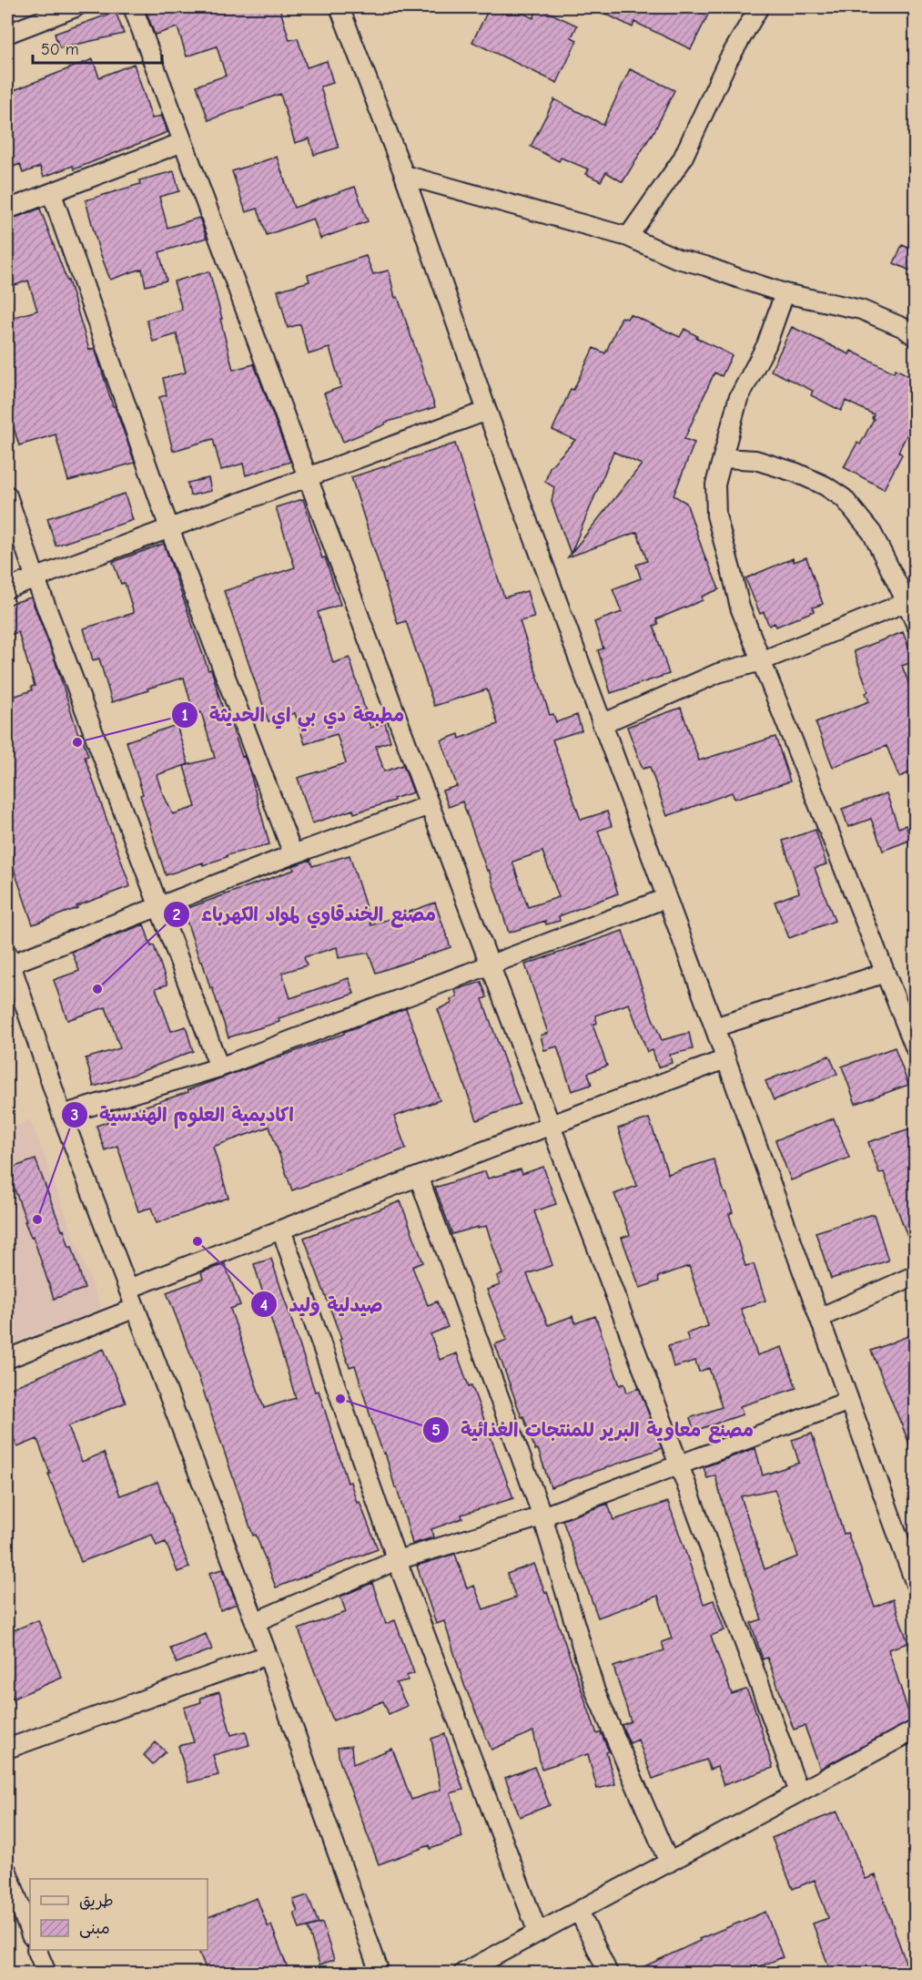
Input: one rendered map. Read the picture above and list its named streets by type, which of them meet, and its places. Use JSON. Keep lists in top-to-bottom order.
{
  "places": [
    "مطبعة دي بي اي الحديثة",
    "مصنع الخندقاوي لمواد الكهرباء",
    "اكاديمية العلوم الهندسية",
    "صيدلية وليد",
    "مصنع معاوية البرير للمنتجات الغذائية"
  ],
  "legend": ["طريق", "مبنى"],
  "scale_bar": "50 m"
}
